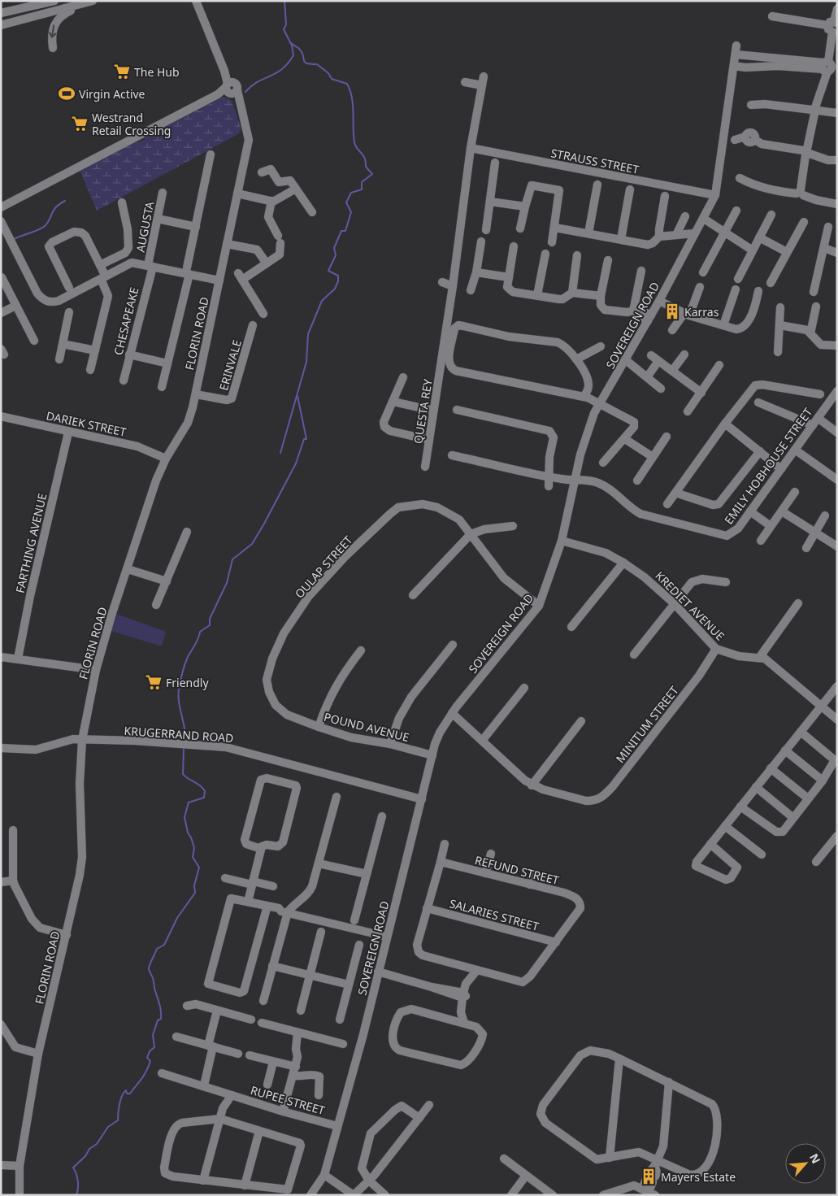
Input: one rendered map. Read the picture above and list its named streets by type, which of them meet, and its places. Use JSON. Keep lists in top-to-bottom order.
{
  "streets": {
    "street": [
      "STRAUSS STREET",
      "AUGUSTA",
      "CHESAPEAKE",
      "SOVEREIGN ROAD",
      "FLORIN ROAD",
      "ERINVALE",
      "QUESTA REY",
      "DARIEK STREET",
      "EMILY HOBHOUSE STREET",
      "FARTHING AVENUE",
      "OULAP STREET",
      "KREDIET AVENUE",
      "MINITUM STREET",
      "POUND AVENUE",
      "KRUGERRAND ROAD",
      "REFUND STREET",
      "SALARIES STREET",
      "RUPEE STREET"
    ]
  },
  "crossings": [
    ["STRAUSS STREET", "SOVEREIGN ROAD"],
    ["AUGUSTA", "CHESAPEAKE"],
    ["SOVEREIGN ROAD", "EMILY HOBHOUSE STREET"],
    ["SOVEREIGN ROAD", "KREDIET AVENUE"],
    ["SOVEREIGN ROAD", "POUND AVENUE"],
    ["SOVEREIGN ROAD", "KRUGERRAND ROAD"],
    ["SOVEREIGN ROAD", "RUPEE STREET"],
    ["FLORIN ROAD", "ERINVALE"],
    ["FLORIN ROAD", "DARIEK STREET"],
    ["FLORIN ROAD", "KRUGERRAND ROAD"],
    ["DARIEK STREET", "FARTHING AVENUE"],
    ["OULAP STREET", "POUND AVENUE"],
    ["KREDIET AVENUE", "MINITUM STREET"],
    ["REFUND STREET", "SALARIES STREET"]
  ],
  "places": {
    "supermarket": ["The Hub", "Westrand Retail Crossing", "Friendly"],
    "sports": ["Virgin Active"],
    "building": ["Karras", "Mayers Estate"]
  },
  "north": "top right"
}
